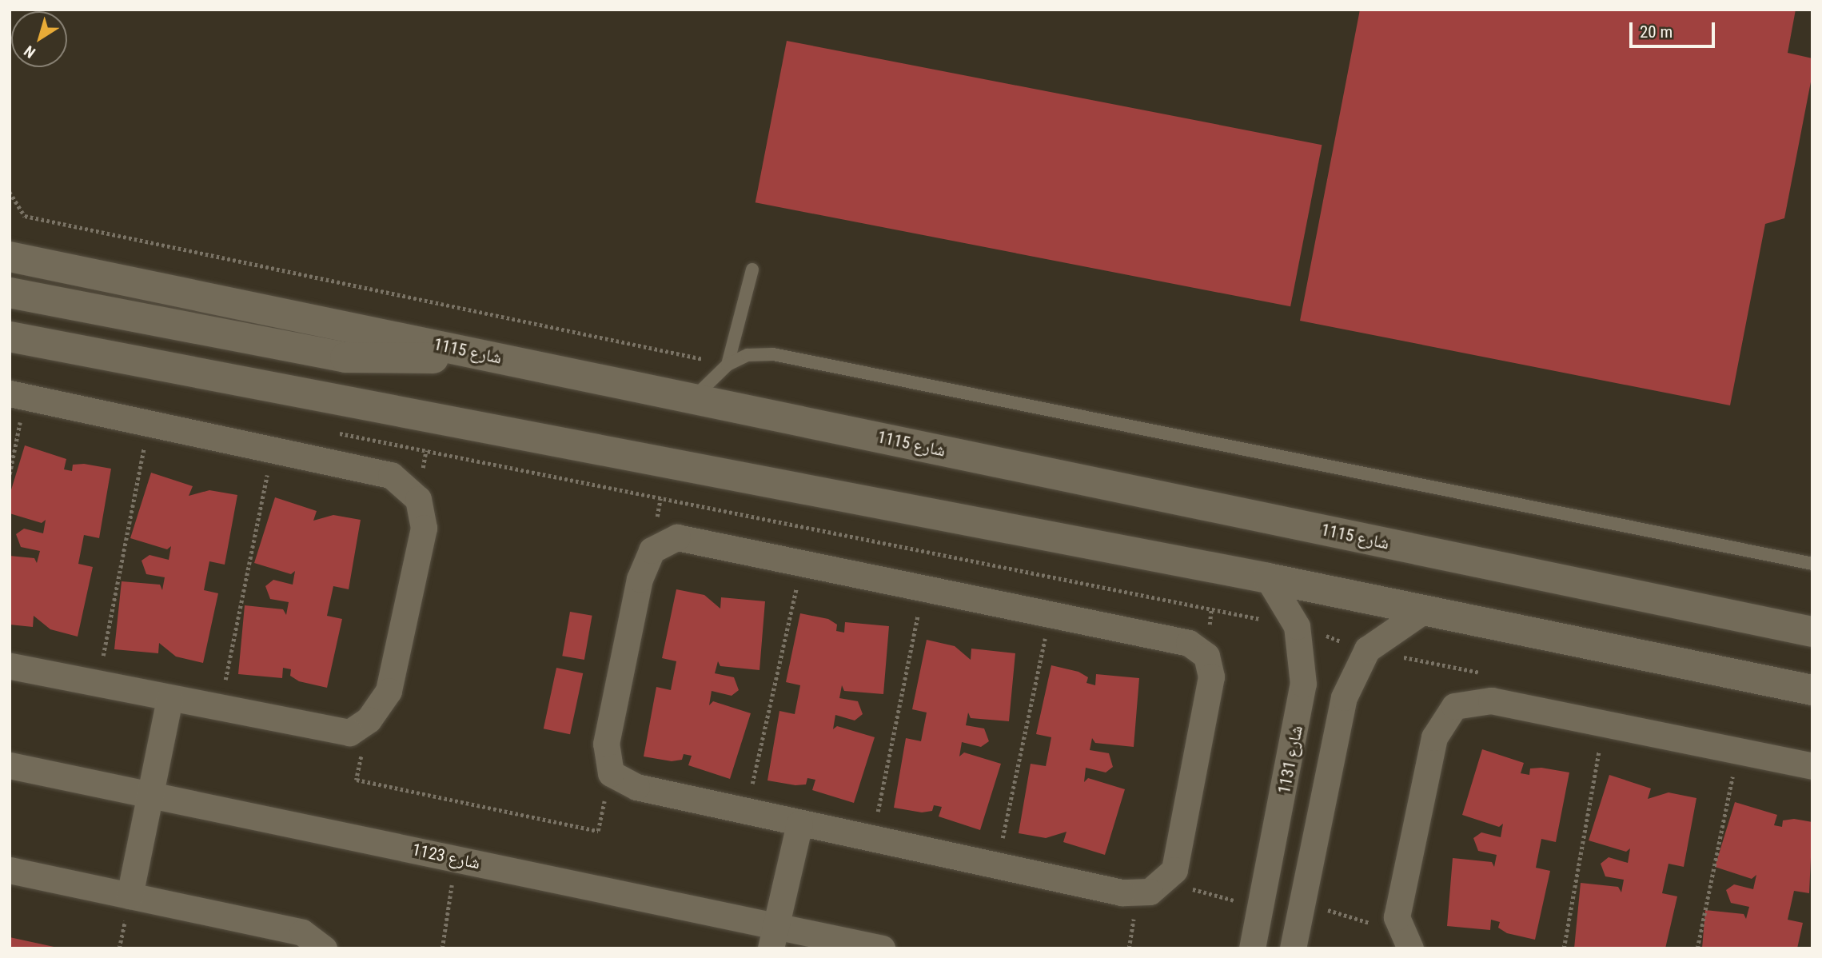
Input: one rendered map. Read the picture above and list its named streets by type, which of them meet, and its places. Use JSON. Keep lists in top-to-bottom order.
{
  "streets": {
    "street": ["شارع 1115", "شارع 1131", "شارع 1123"]
  },
  "scale_bar": "20 m",
  "north": "bottom left"
}
